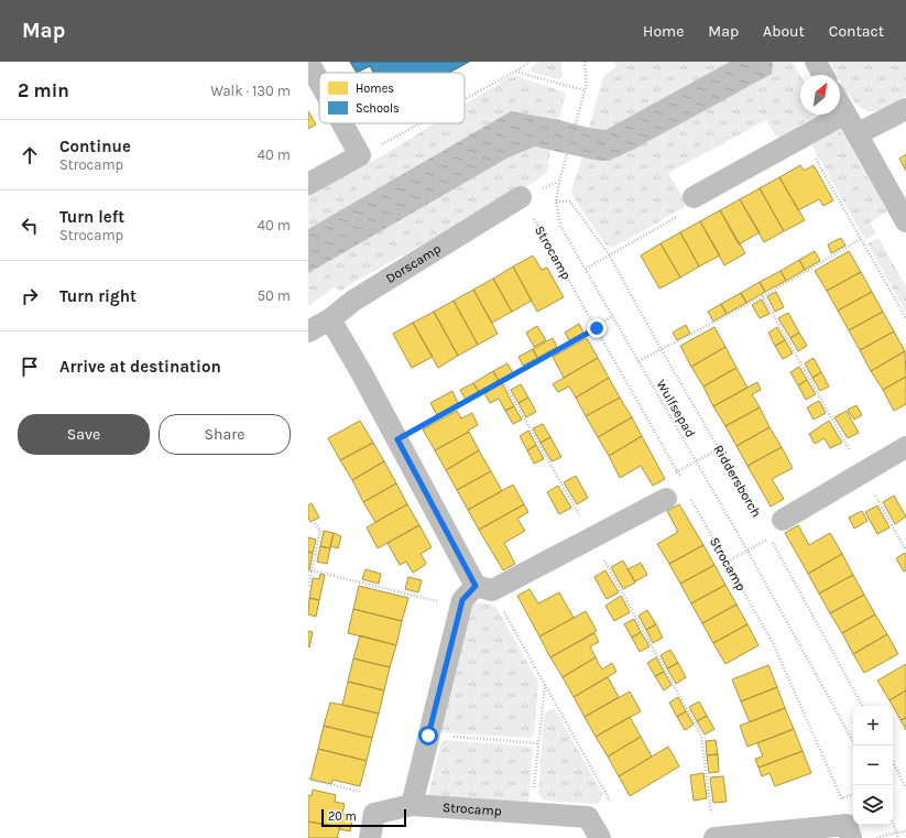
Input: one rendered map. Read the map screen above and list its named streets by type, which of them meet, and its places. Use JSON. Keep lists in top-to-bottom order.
{
  "streets": {
    "street": ["Strocamp", "Dorscamp"],
    "path": ["Wulfsepad", "Riddersborch"]
  },
  "crossings": [
    ["Strocamp", "Dorscamp"],
    ["Wulfsepad", "Riddersborch"]
  ],
  "legend": ["Homes", "Schools"],
  "scale_bar": "20 m",
  "north": "top right",
  "page": {
    "header": "Map",
    "nav": [
      "Home",
      "Map",
      "About",
      "Contact"
    ],
    "heading": ["2 min", "Walk · 130 m"],
    "list": [
      ["Continue", "Strocamp", "40 m"],
      ["Turn left", "Strocamp", "40 m"],
      ["Turn right", "50 m"],
      "Arrive at destination"
    ],
    "buttons": ["Save", "Share"],
    "map_buttons": ["+", "−"],
    "scale": "20 m"
  }
}
